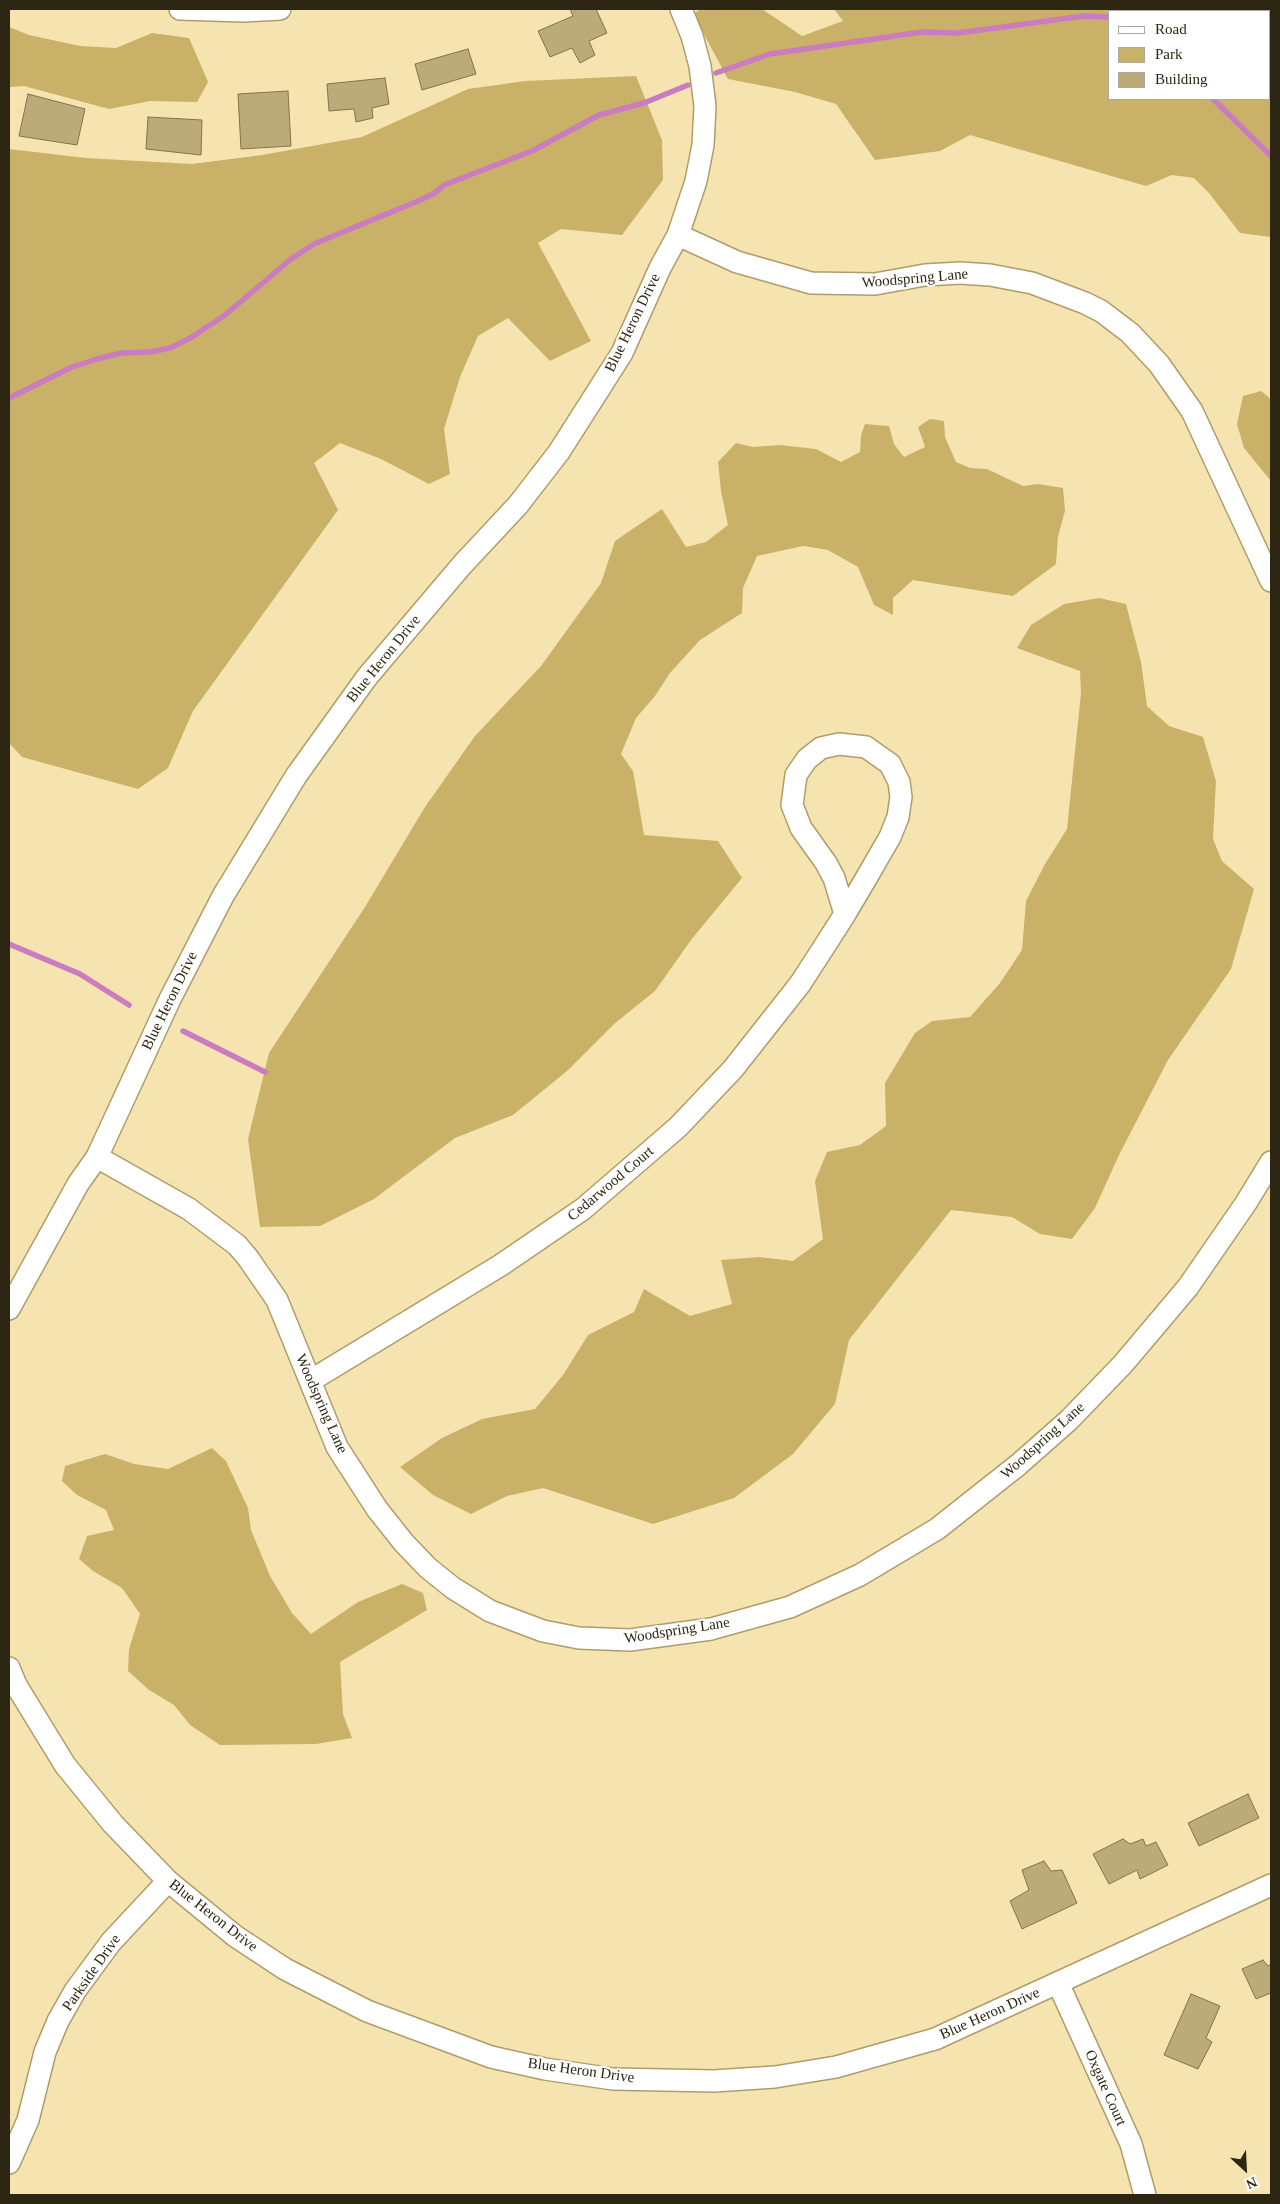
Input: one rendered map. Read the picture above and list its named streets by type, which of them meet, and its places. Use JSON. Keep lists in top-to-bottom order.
{
  "streets": {
    "street": [
      "Woodspring Lane",
      "Blue Heron Drive",
      "Cedarwood Court",
      "Parkside Drive",
      "Oxgate Court"
    ]
  },
  "crossings": [
    ["Woodspring Lane", "Blue Heron Drive"],
    ["Woodspring Lane", "Cedarwood Court"],
    ["Blue Heron Drive", "Parkside Drive"],
    ["Blue Heron Drive", "Oxgate Court"]
  ],
  "legend": ["Road", "Park", "Building"],
  "north": "bottom right"
}
